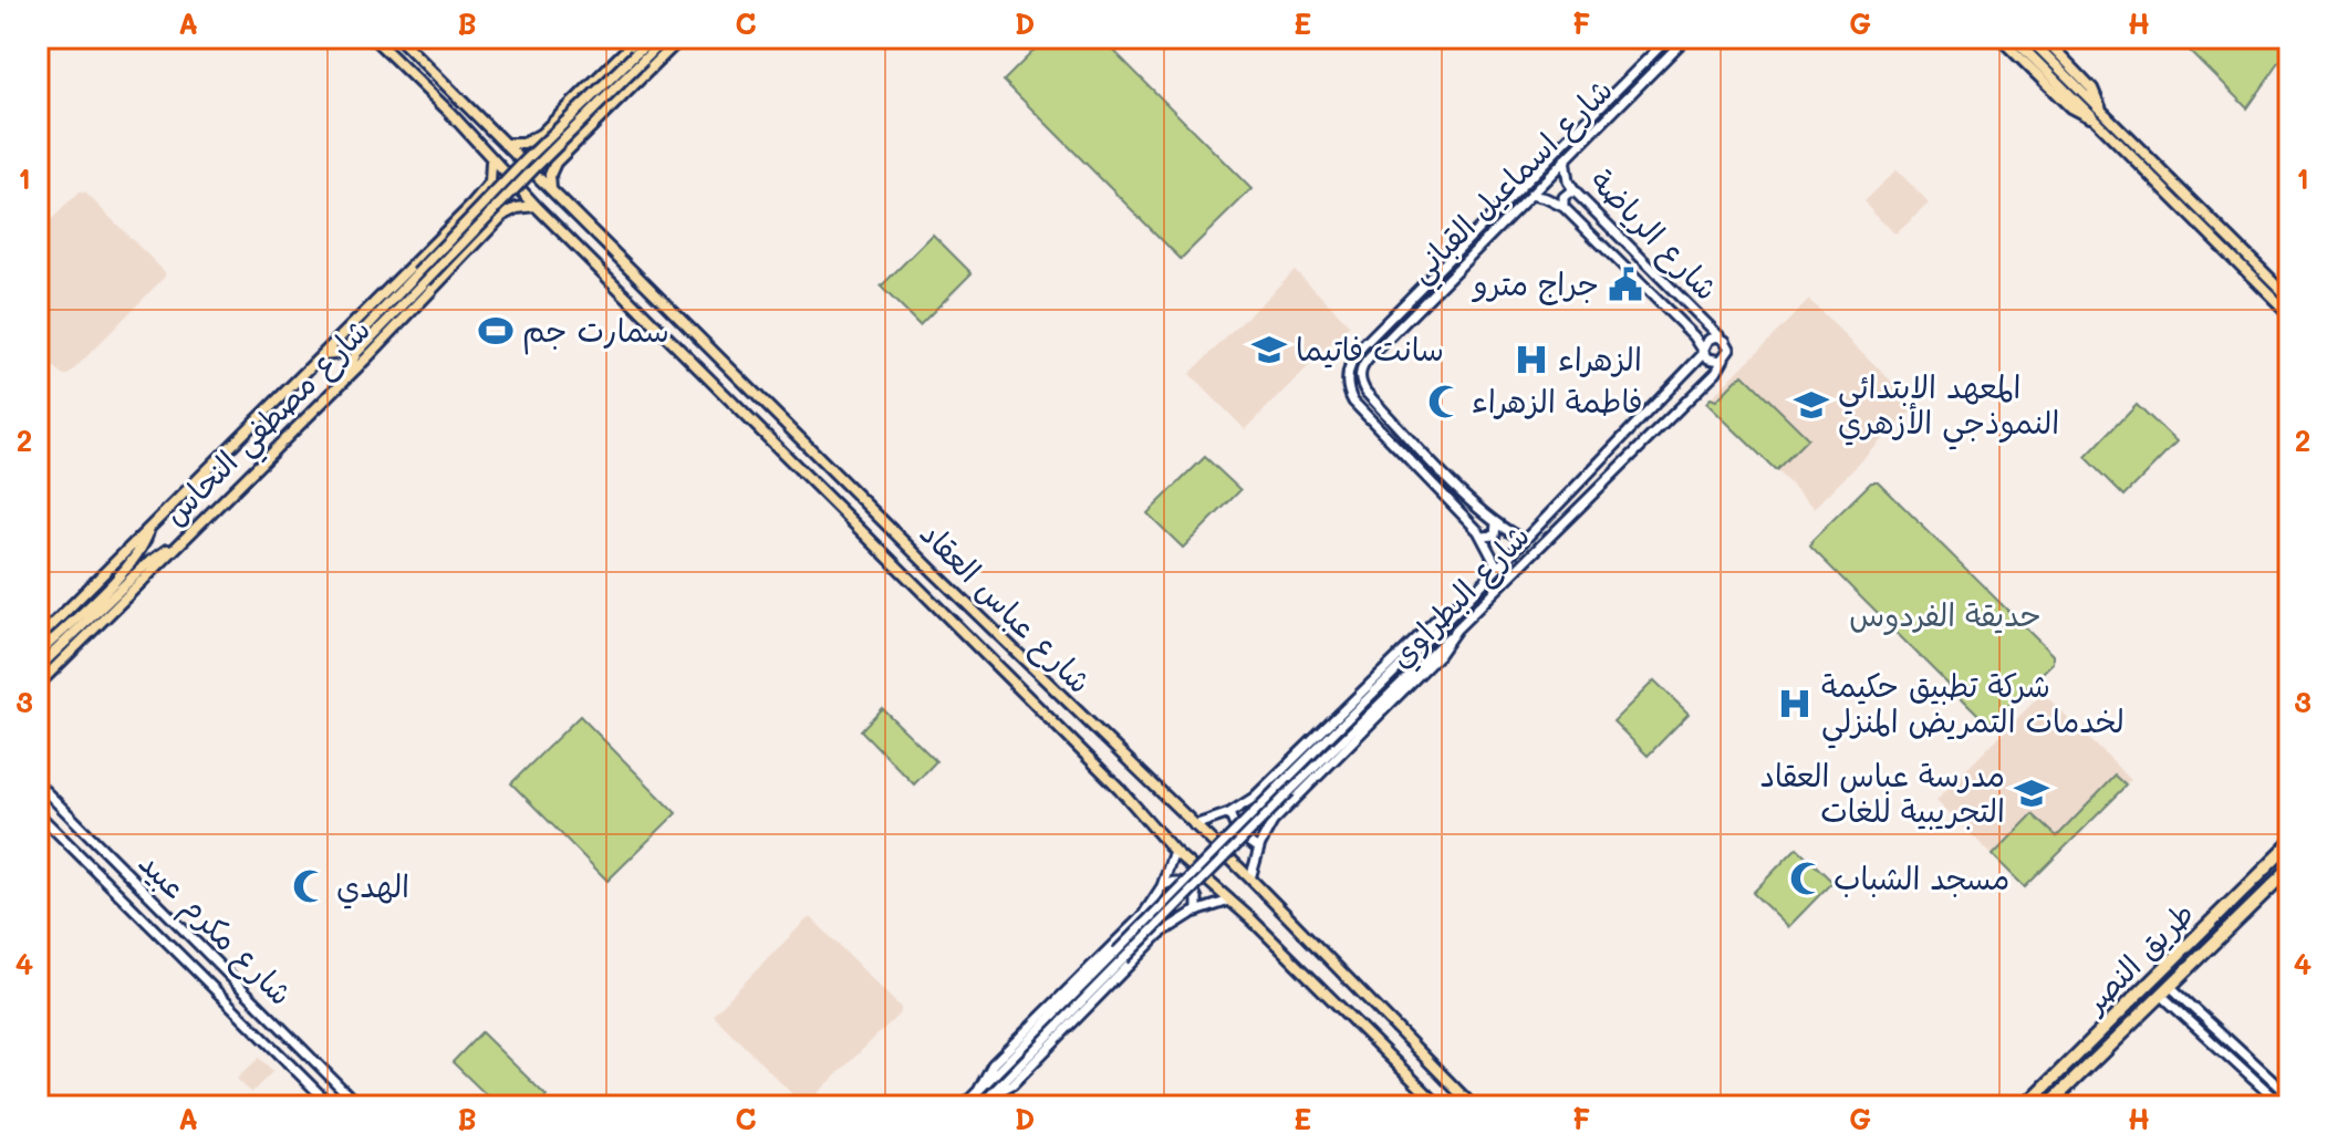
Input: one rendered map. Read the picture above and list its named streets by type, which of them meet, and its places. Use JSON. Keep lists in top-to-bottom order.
{
  "streets": {
    "highway": ["طريق النصر"],
    "main road": ["شارع مصطفي النحاس", "شارع عباس العقاد"],
    "street": [
      "شارع اسماعيل القباني",
      "شارع الرياضة",
      "شارع البطراوي",
      "شارع مكرم عبيد"
    ]
  },
  "crossings": [
    ["شارع اسماعيل القباني", "شارع الرياضة"],
    ["شارع الرياضة", "شارع البطراوي"],
    ["شارع مصطفي النحاس", "شارع عباس العقاد"],
    ["شارع البطراوي", "شارع عباس العقاد"]
  ],
  "parks": ["حديقة الفردوس"],
  "places": {
    "public building": ["جراج مترو"],
    "sports": ["سمارت جم"],
    "school or university": ["سانت فاتيما", "المعهد الابتدائي النموذجي الأزهري", "مدرسة عباس العقاد التجريبية للغات"],
    "hospital": ["الزهراء", "شركة تطبيق حكيمة لخدمات التمريض المنزلي"],
    "mosque": ["فاطمة الزهراء", "مسجد الشباب", "الهدي"]
  },
  "grid": {
    "columns": [
      "A",
      "B",
      "C",
      "D",
      "E",
      "F",
      "G",
      "H"
    ],
    "rows": [
      "1",
      "2",
      "3",
      "4"
    ]
  }
}
